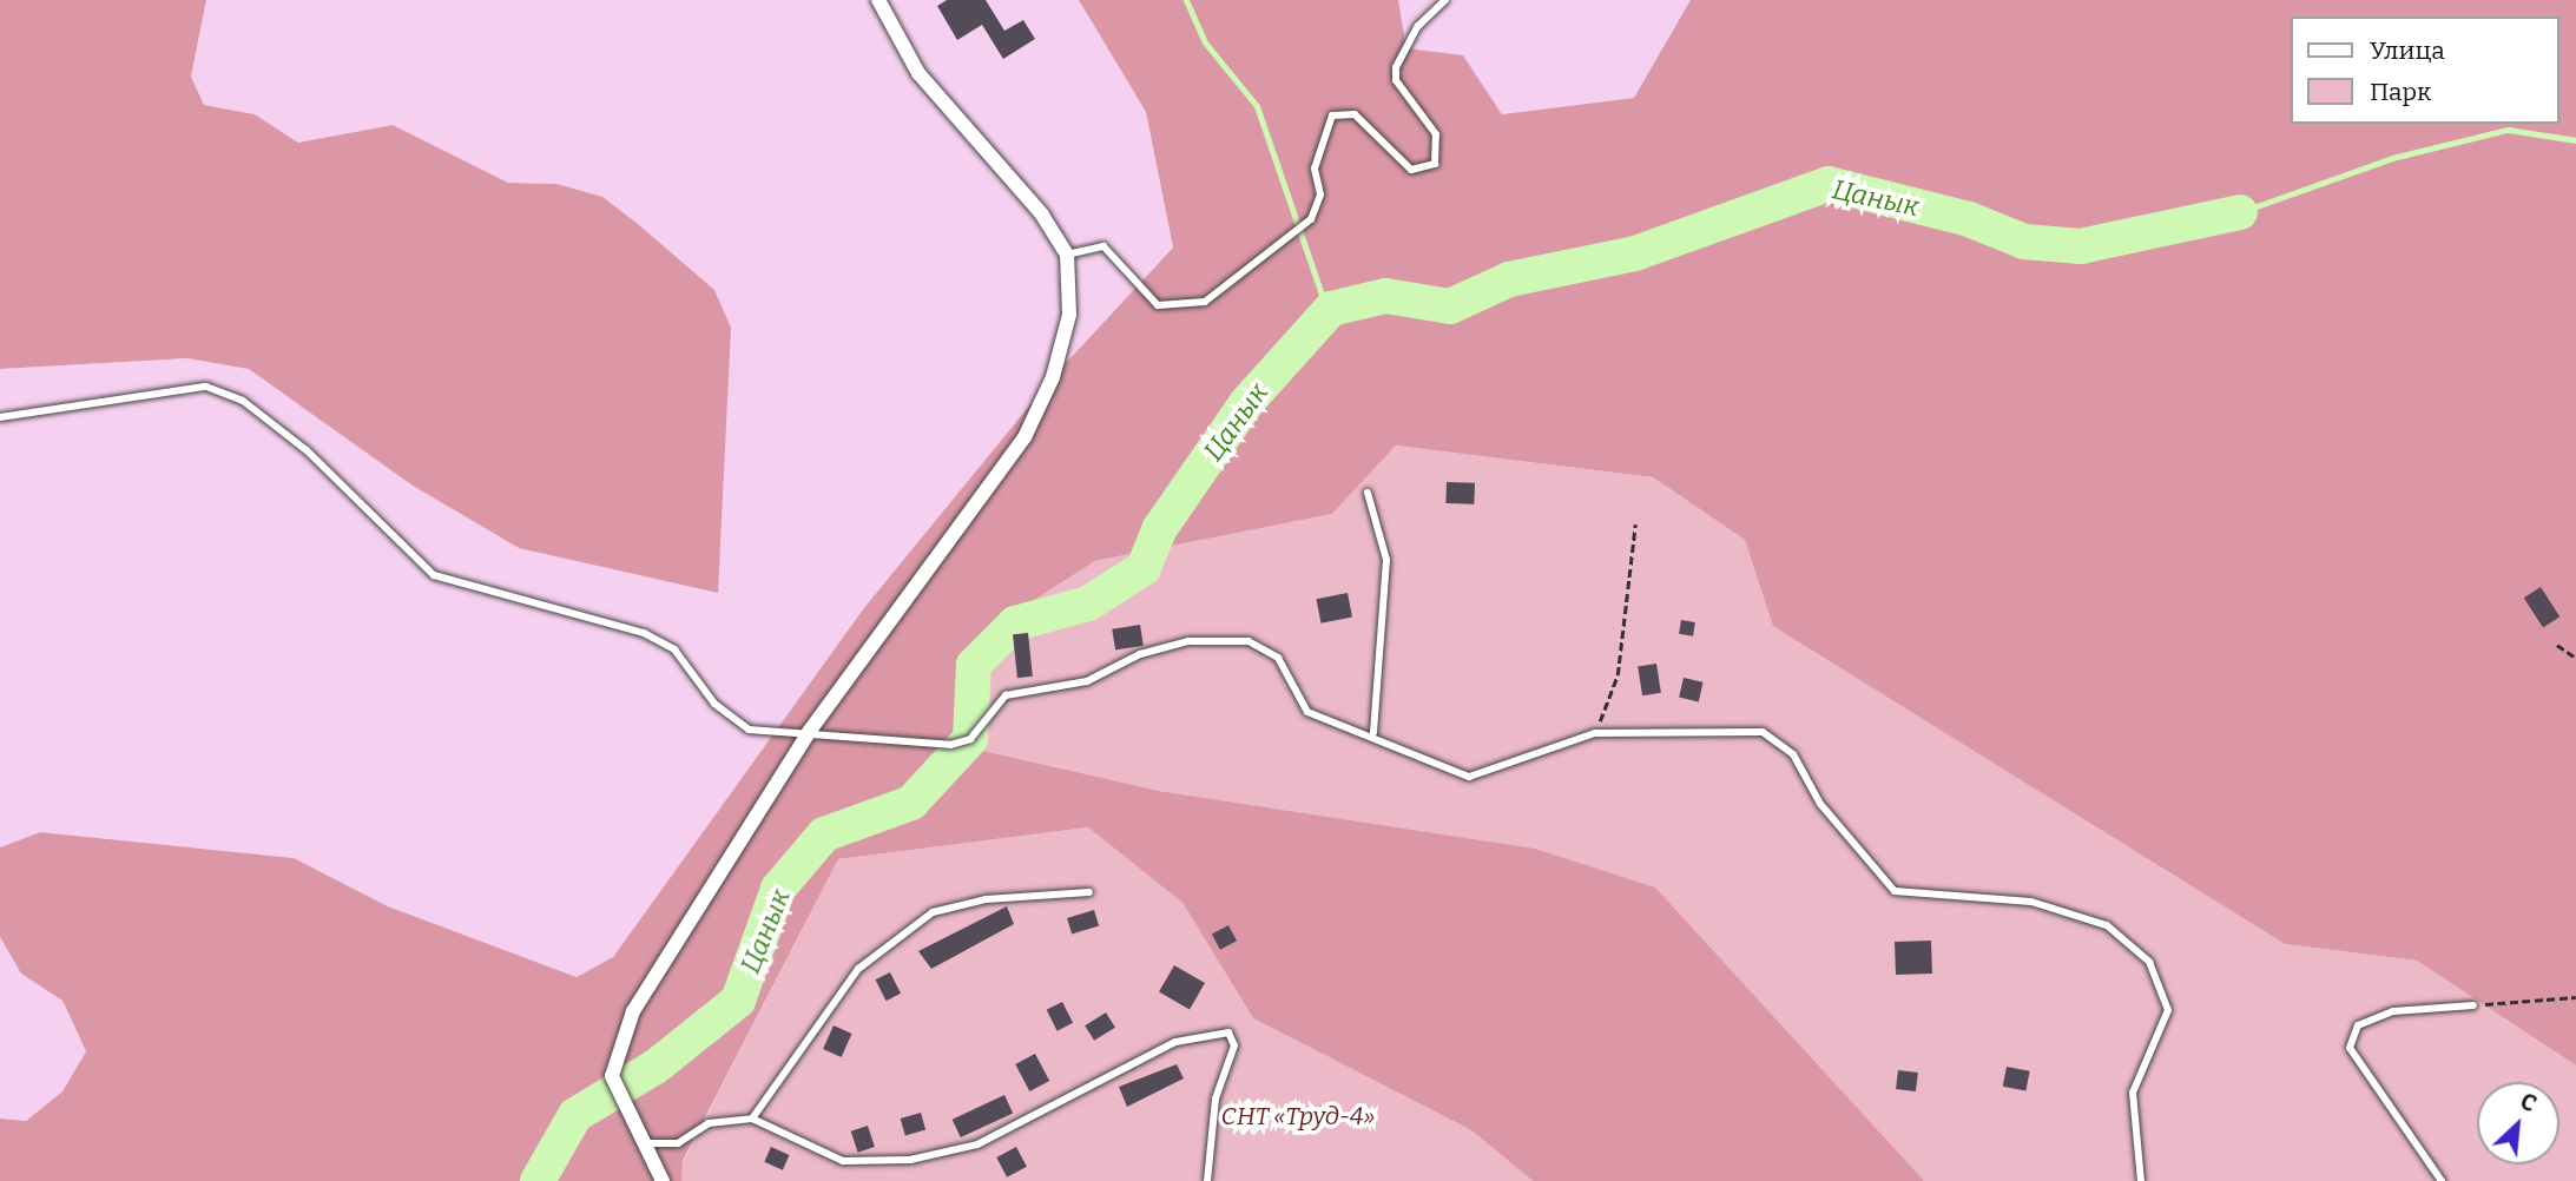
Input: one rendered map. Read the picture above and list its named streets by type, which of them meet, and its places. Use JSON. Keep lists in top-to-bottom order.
{
  "water": ["Цанык"],
  "parks": ["СНТ «Труд-4»"],
  "legend": ["Улица", "Парк"],
  "north": "top right"
}
